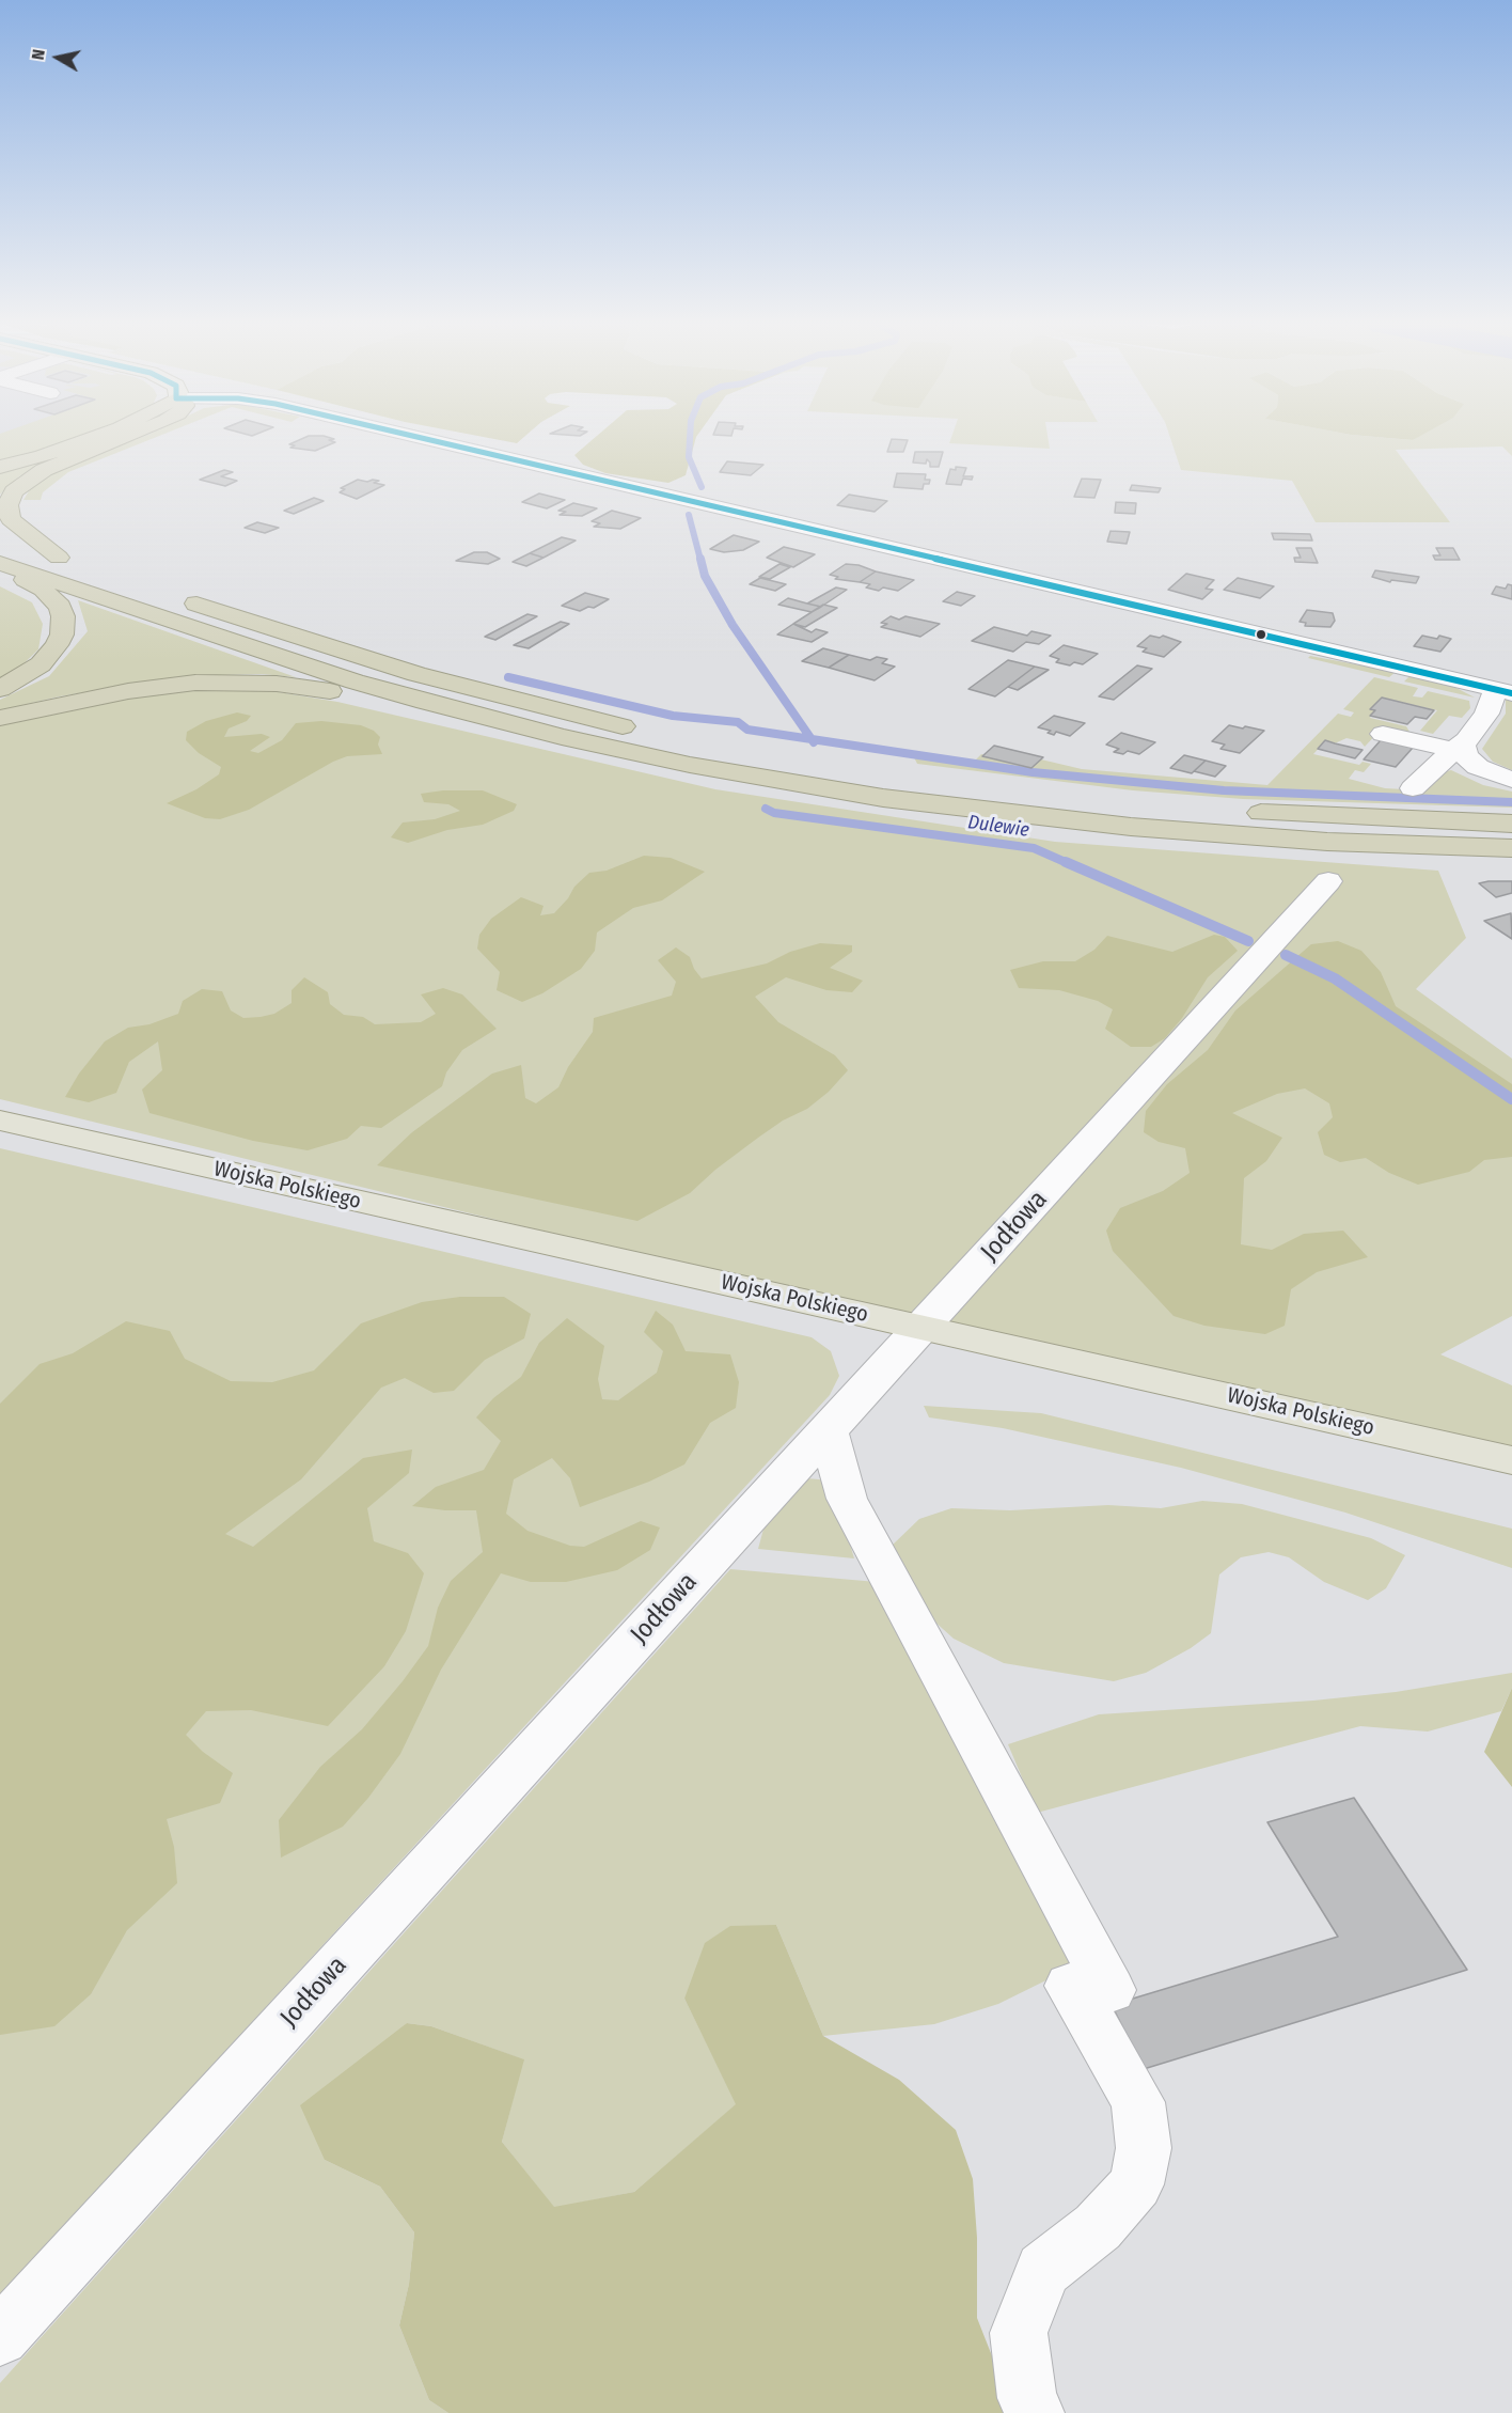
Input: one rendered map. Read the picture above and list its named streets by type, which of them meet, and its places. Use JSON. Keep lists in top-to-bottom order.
{
  "streets": {
    "main road": ["Wojska Polskiego"],
    "street": ["Jodłowa"]
  },
  "crossings": [
    ["Wojska Polskiego", "Jodłowa"]
  ],
  "water": ["Dulewie"],
  "north": "left"
}
